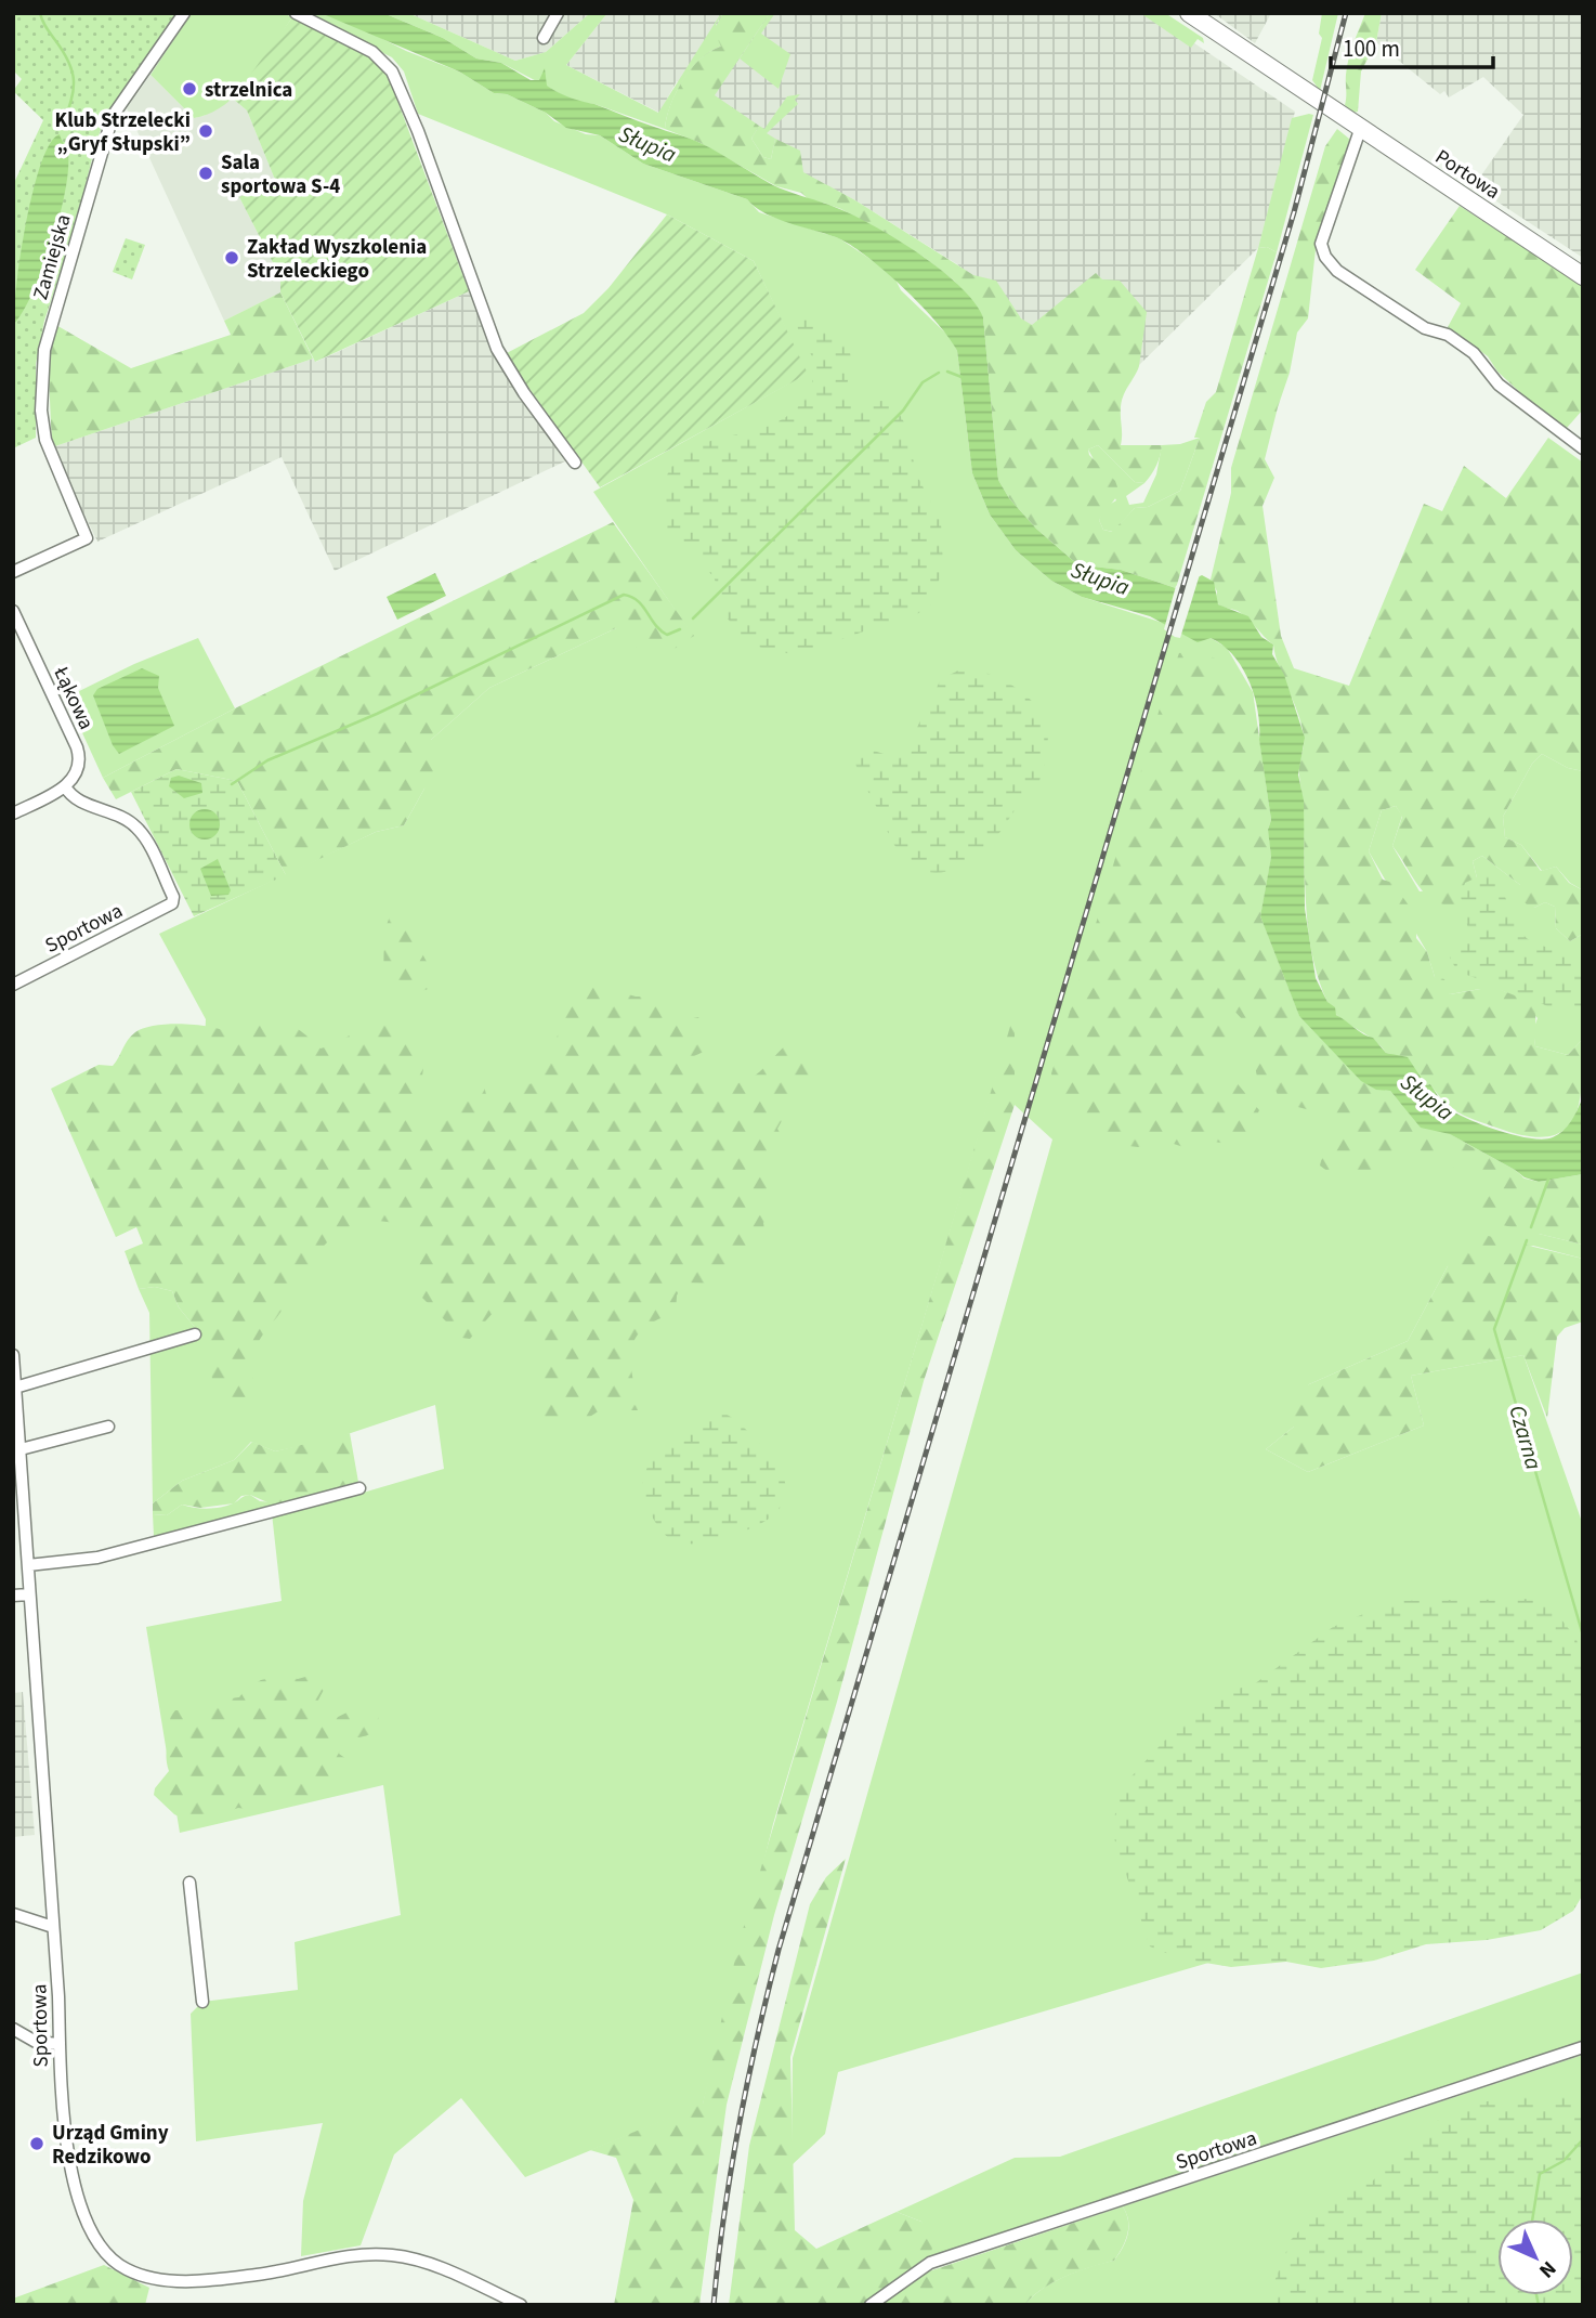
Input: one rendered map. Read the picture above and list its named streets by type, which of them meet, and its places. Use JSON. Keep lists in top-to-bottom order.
{
  "streets": {
    "main road": ["Portowa"],
    "street": ["Zamiejska", "Łąkowa", "Sportowa"]
  },
  "crossings": [
    ["Łąkowa", "Sportowa"]
  ],
  "water": ["Słupia", "Czarna"],
  "places": [
    "strzelnica",
    "Klub Strzelecki „Gryf Słupski”",
    "Sala sportowa S-4",
    "Zakład Wyszkolenia Strzeleckiego",
    "Urząd Gminy Redzikowo"
  ],
  "scale_bar": "100 m",
  "north": "bottom right"
}
